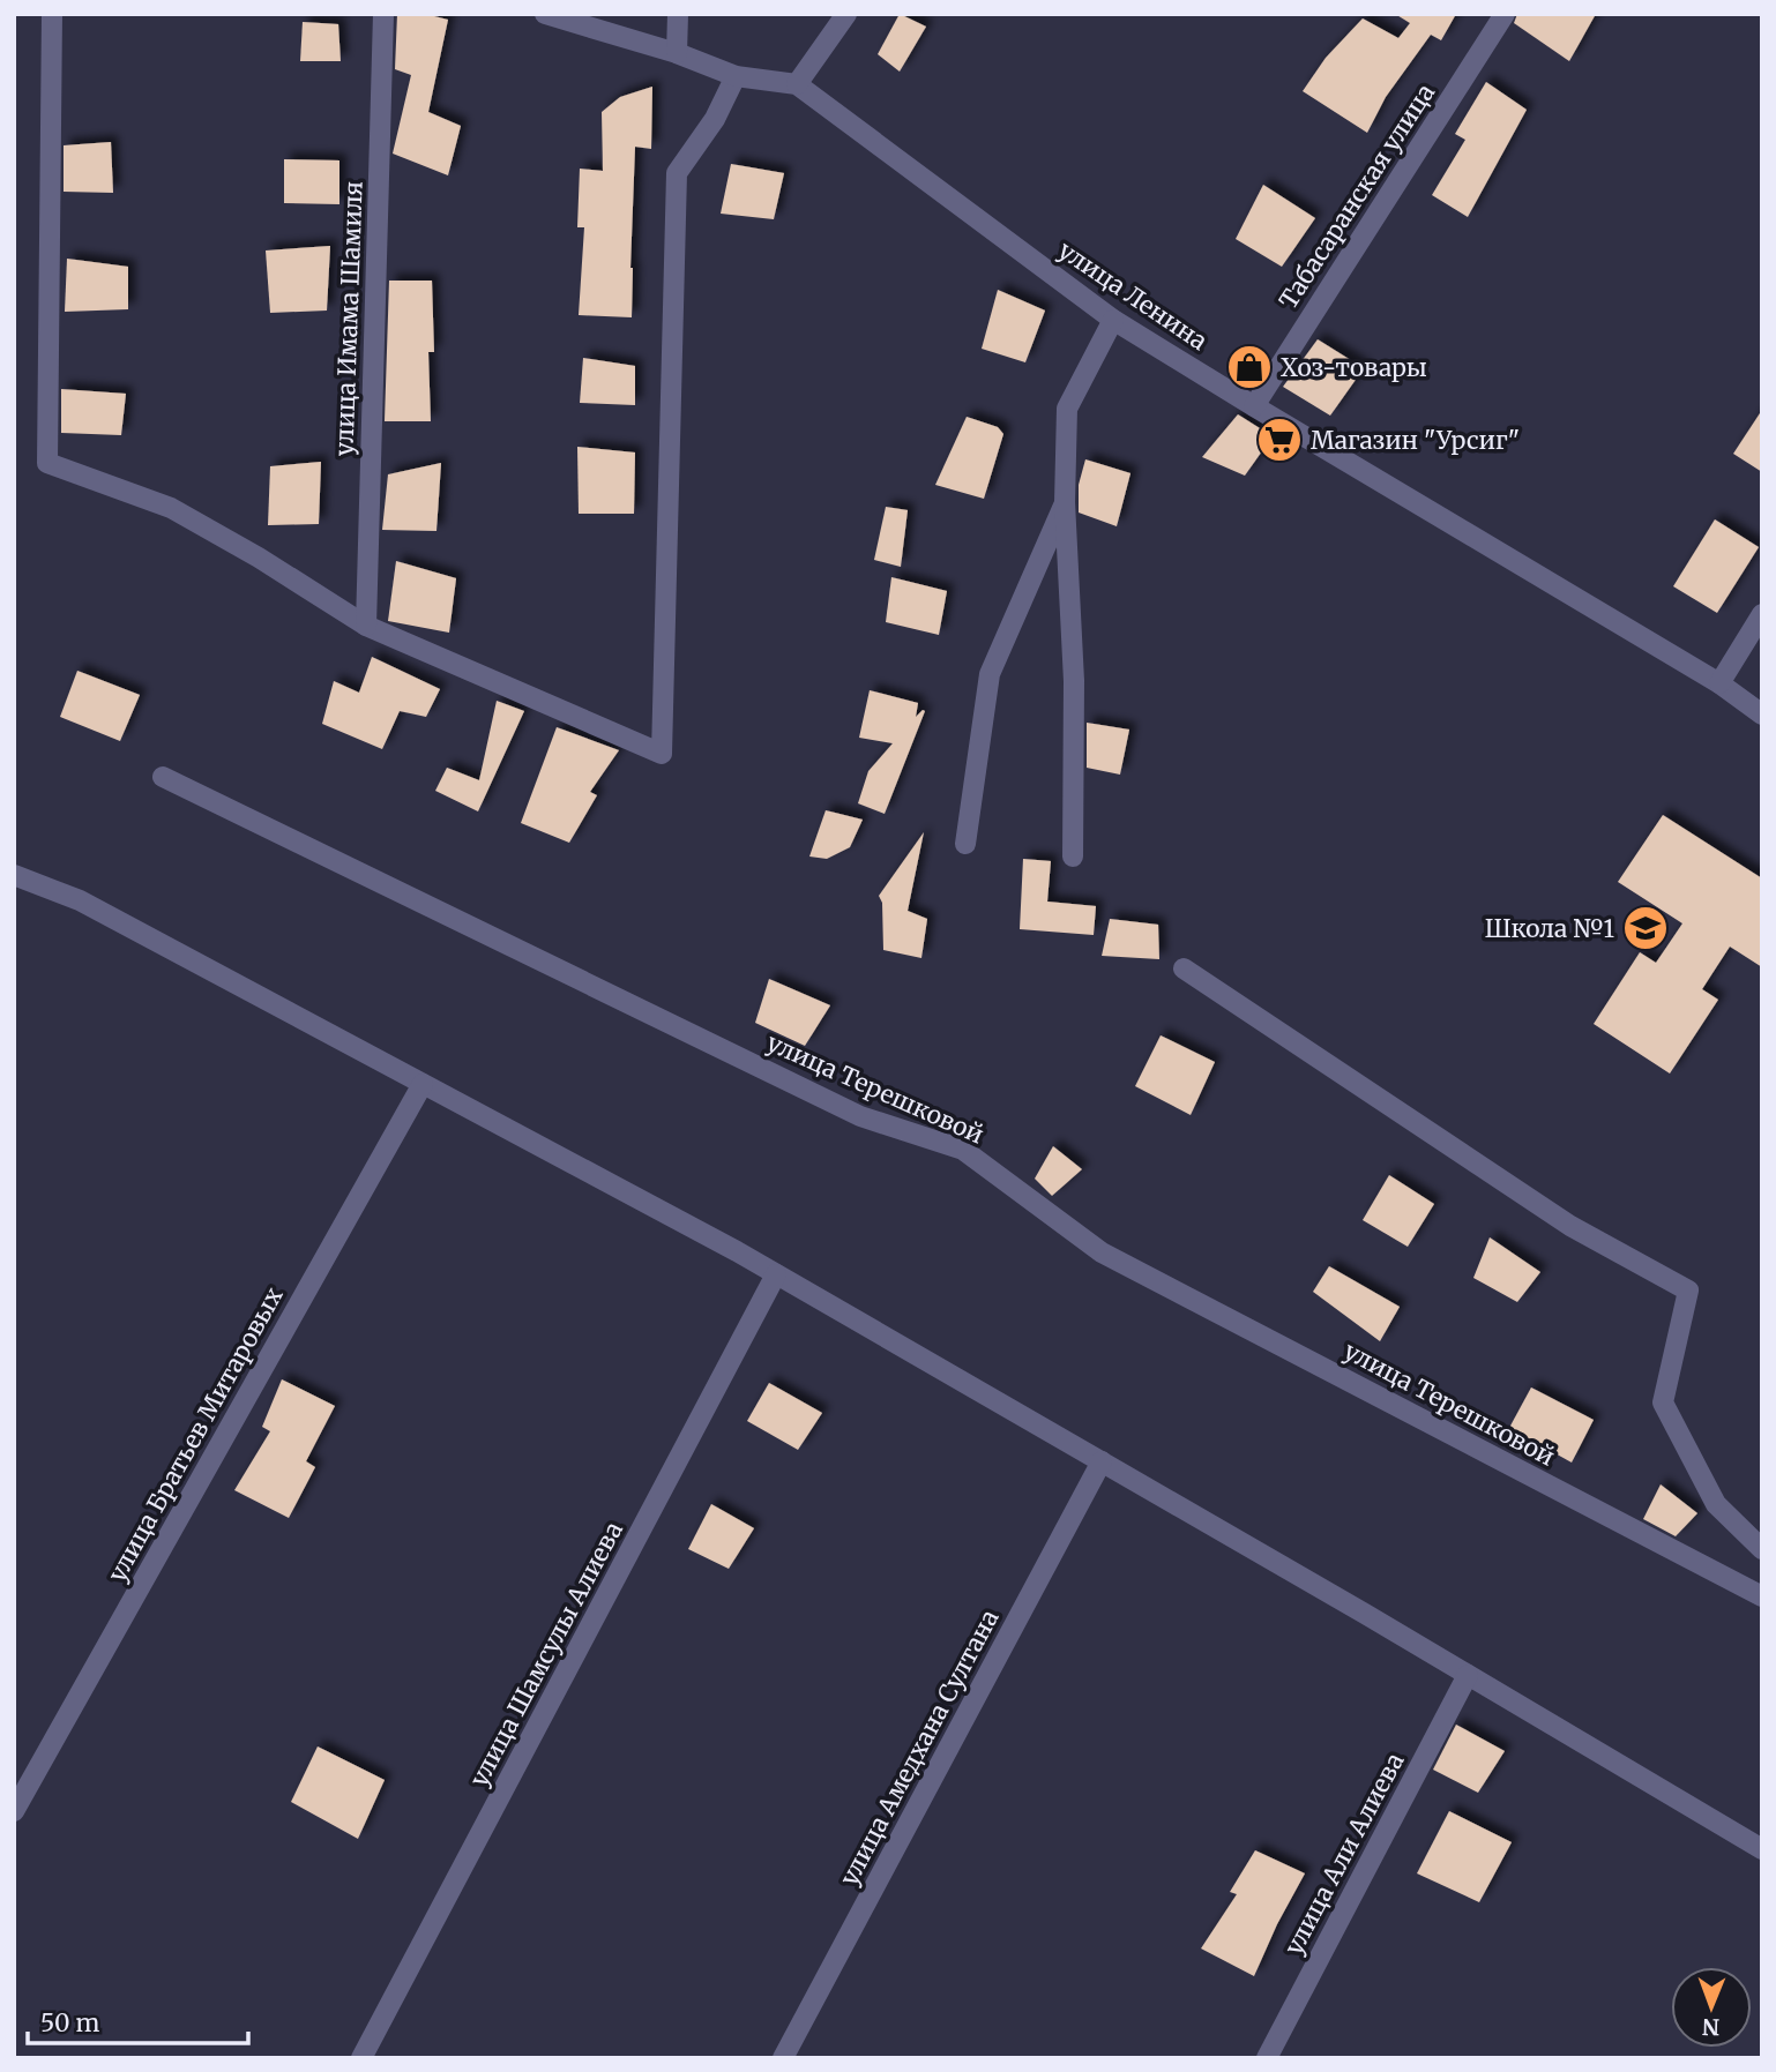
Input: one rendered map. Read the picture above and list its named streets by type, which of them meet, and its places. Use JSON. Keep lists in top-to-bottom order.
{
  "streets": {
    "street": [
      "Табасаранская улица",
      "улица Ленина",
      "улица Имама Шамиля",
      "улица Терешковой",
      "улица Братьев Митаровых",
      "улица Шамсулы Алиева",
      "улица Амедхана Султана",
      "улица Али Алиева"
    ]
  },
  "crossings": [
    ["Табасаранская улица", "улица Ленина"]
  ],
  "places": {
    "shop": ["Хоз-товары"],
    "supermarket": ["Магазин \"Урсиг\""],
    "school or university": ["Школа №1"]
  },
  "scale_bar": "50 m",
  "north": "bottom"
}
